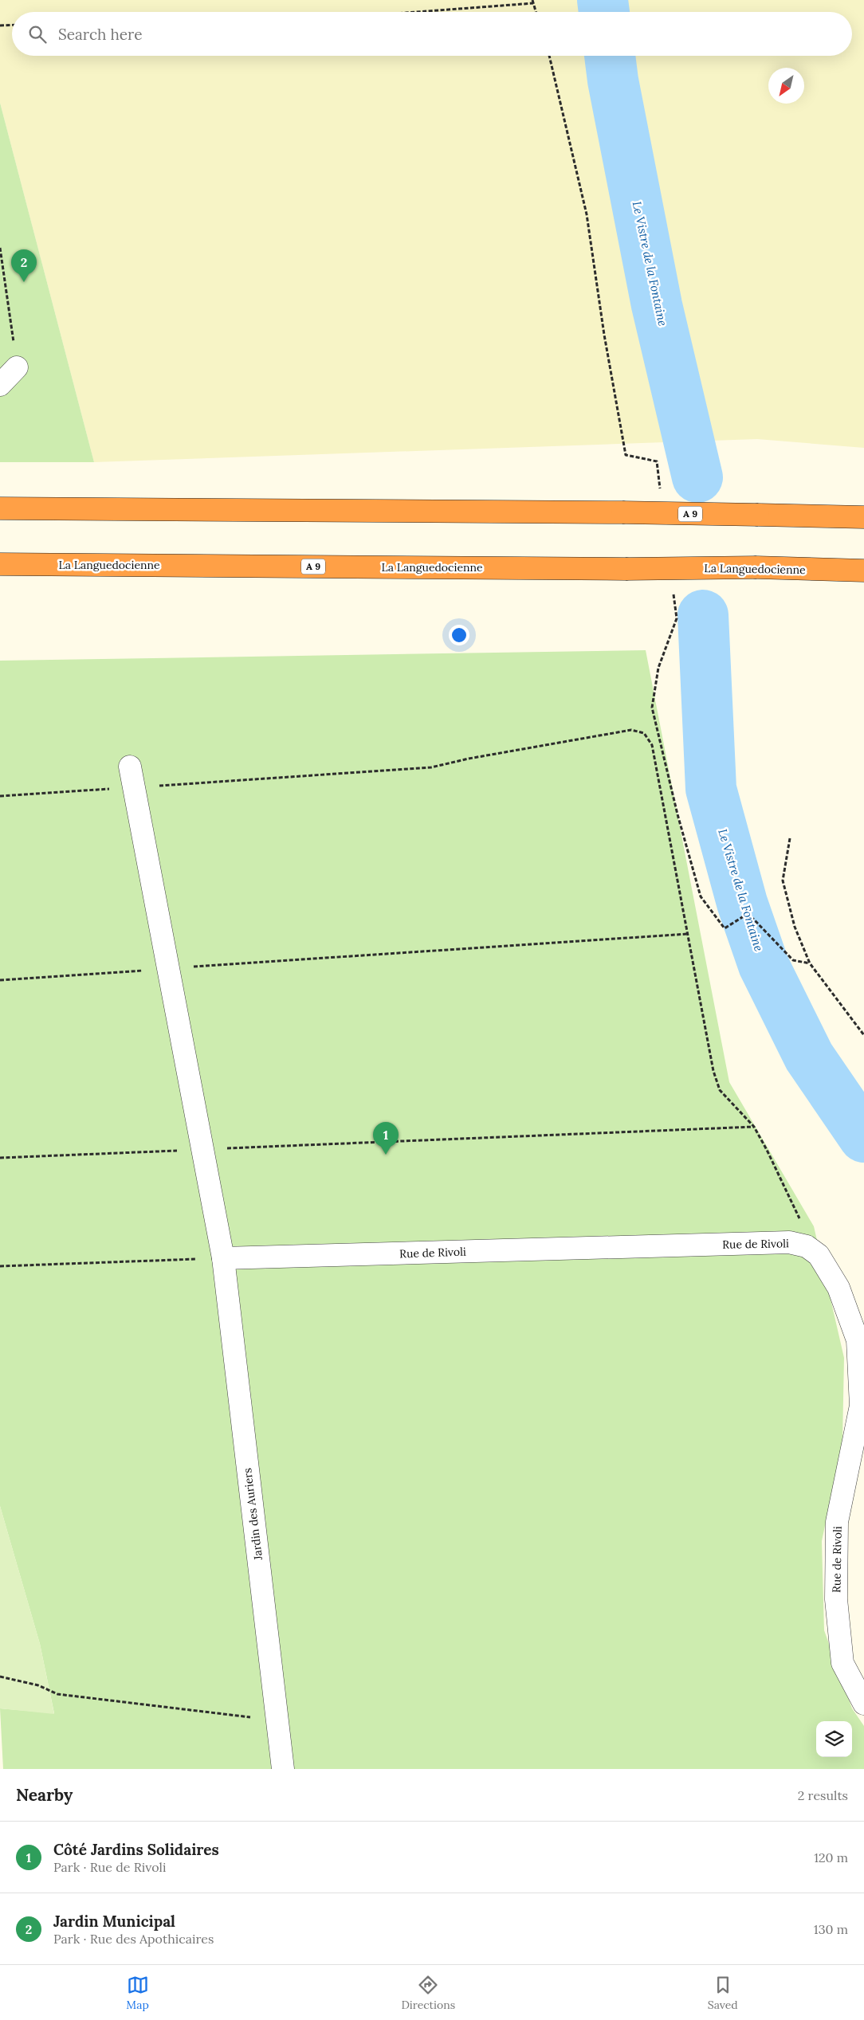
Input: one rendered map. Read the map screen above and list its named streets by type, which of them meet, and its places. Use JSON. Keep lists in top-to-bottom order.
{
  "streets": {
    "highway": ["A 9", "La Languedocienne"],
    "street": ["Rue de Rivoli", "Jardin des Auriers"]
  },
  "crossings": [
    ["Rue de Rivoli", "Jardin des Auriers"]
  ],
  "water": ["Le Vistre de la Fontaine"],
  "north": "bottom left",
  "page": {
    "search": "Search here",
    "pins": ["2", "1"],
    "heading": ["Nearby", "2 results"],
    "list": [
      {
        "mark": "1",
        "name": "Côté Jardins Solidaires",
        "note": "Park · Rue de Rivoli",
        "value": "120 m"
      },
      {
        "mark": "2",
        "name": "Jardin Municipal",
        "note": "Park · Rue des Apothicaires",
        "value": "130 m"
      }
    ],
    "nav": ["Map", "Directions", "Saved"]
  }
}
